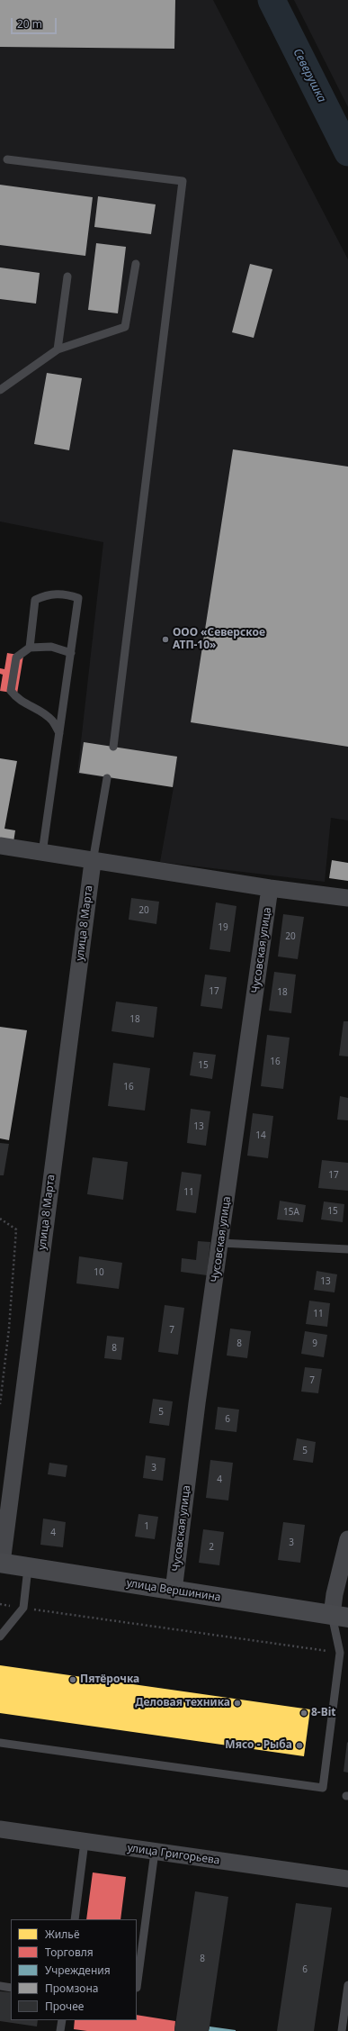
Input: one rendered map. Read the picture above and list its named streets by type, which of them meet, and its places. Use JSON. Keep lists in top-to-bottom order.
{
  "streets": {
    "main road": ["улица Вершинина"],
    "street": ["улица 8 Марта", "Чусовская улица", "улица Григорьева"]
  },
  "crossings": [
    ["улица 8 Марта", "улица Вершинина"],
    ["Чусовская улица", "улица Вершинина"]
  ],
  "water": ["Северушка"],
  "places": [
    "ООО «Северское АТП-10»",
    "Пятёрочка",
    "Деловая техника",
    "8-Bit",
    "Мясо - Рыба"
  ],
  "house_numbers": [
    "20",
    "19",
    "20",
    "17",
    "18",
    "18",
    "16",
    "15",
    "16",
    "13",
    "14",
    "17",
    "11",
    "15",
    "15А",
    "10",
    "13",
    "11",
    "7",
    "8",
    "9",
    "8",
    "7",
    "5",
    "6",
    "5",
    "3",
    "4",
    "1",
    "4",
    "3",
    "2",
    "8",
    "6"
  ],
  "legend": [
    "Жильё",
    "Торговля",
    "Учреждения",
    "Промзона",
    "Прочее"
  ],
  "scale_bar": "20 m"
}
